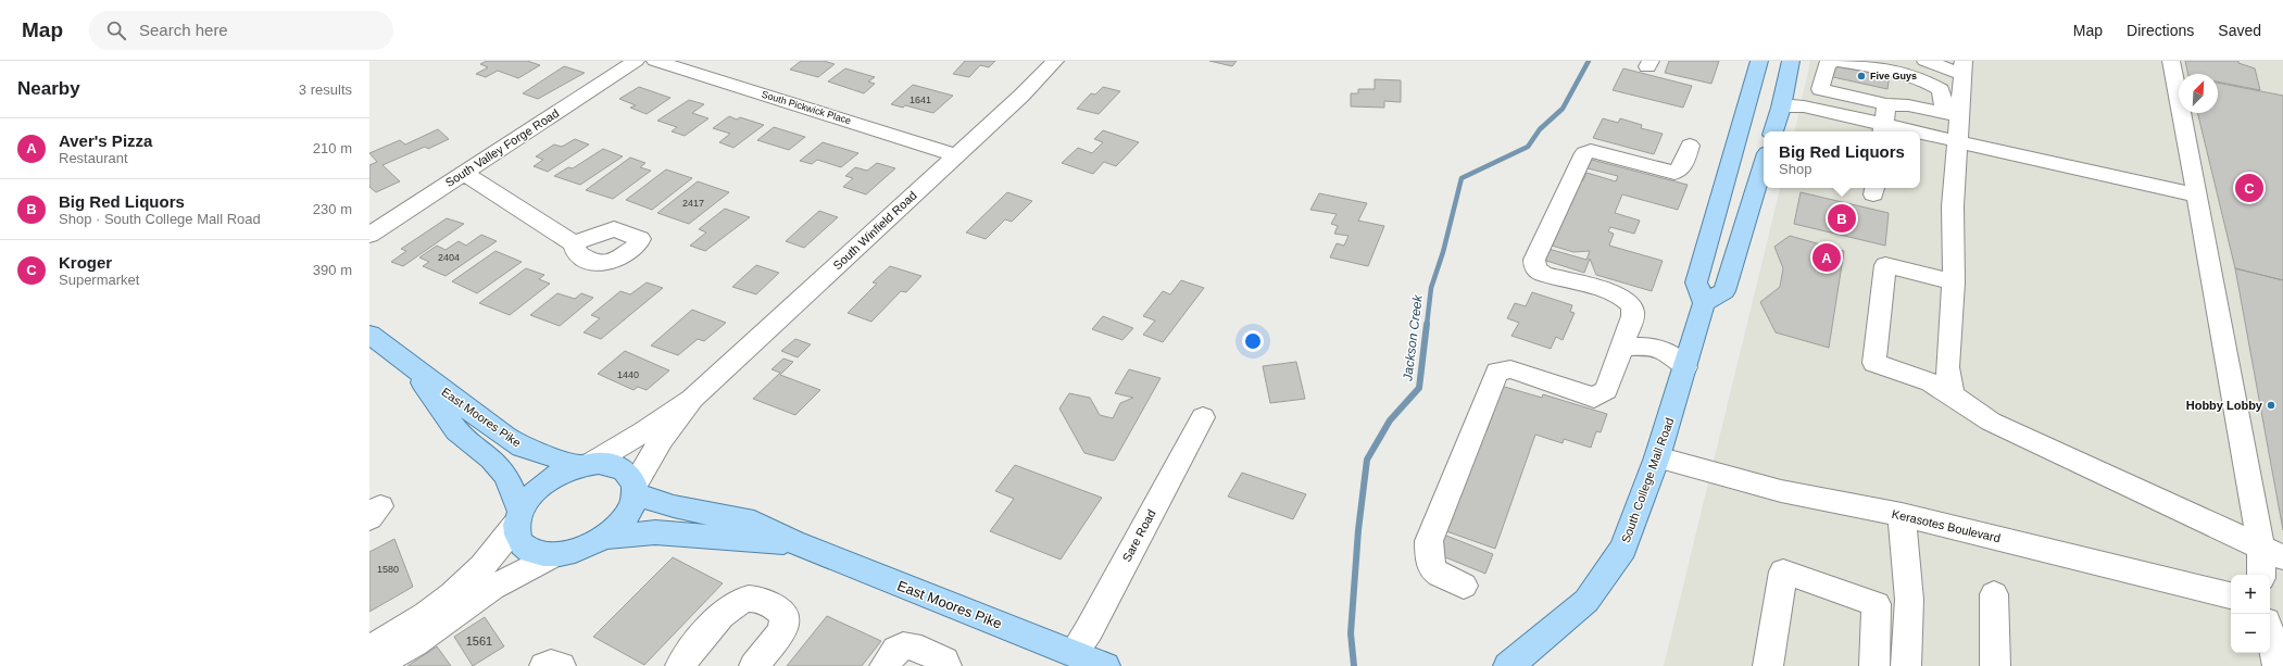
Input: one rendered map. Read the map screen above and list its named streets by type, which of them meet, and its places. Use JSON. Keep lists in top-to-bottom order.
{
  "streets": {
    "main road": ["East Moores Pike", "South College Mall Road"],
    "street": [
      "South Pickwick Place",
      "South Valley Forge Road",
      "South Winfield Road",
      "Kerasotes Boulevard",
      "Sare Road"
    ]
  },
  "crossings": [
    ["South Pickwick Place", "South Winfield Road"],
    ["South Winfield Road", "East Moores Pike"],
    ["East Moores Pike", "Sare Road"],
    ["South College Mall Road", "Kerasotes Boulevard"]
  ],
  "water": ["Jackson Creek"],
  "places": ["Five Guys", "Hobby Lobby"],
  "house_numbers": [
    "1641",
    "2417",
    "2404",
    "1440",
    "1580",
    "1561"
  ],
  "north": "top right",
  "page": {
    "header": "Map",
    "search": "Search here",
    "nav": ["Map", "Directions", "Saved"],
    "heading": ["Nearby", "3 results"],
    "list": [
      {
        "mark": "A",
        "name": "Aver's Pizza",
        "note": "Restaurant",
        "value": "210 m"
      },
      {
        "mark": "B",
        "name": "Big Red Liquors",
        "note": "Shop · South College Mall Road",
        "value": "230 m"
      },
      {
        "mark": "C",
        "name": "Kroger",
        "note": "Supermarket",
        "value": "390 m"
      }
    ],
    "popup": ["Big Red Liquors", "Shop"],
    "pins": ["C", "B", "A"],
    "map_buttons": ["+", "−"]
  }
}
